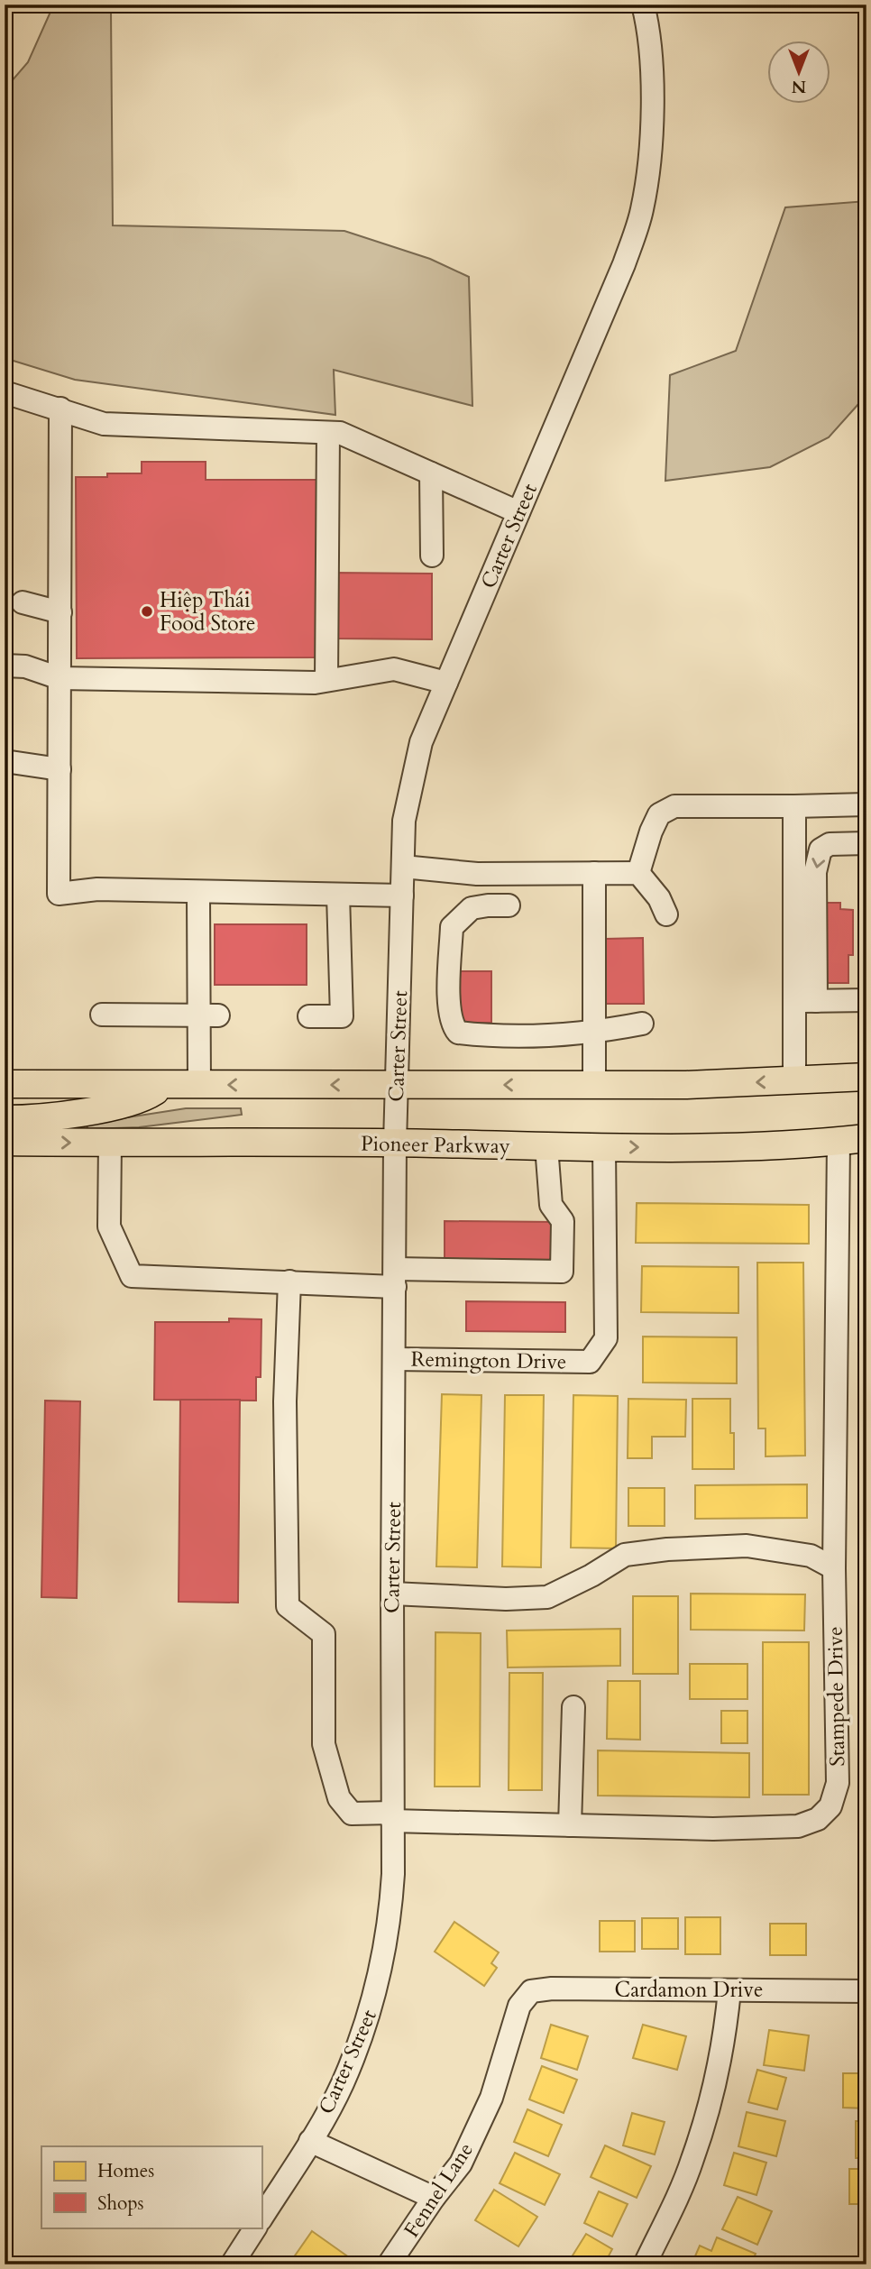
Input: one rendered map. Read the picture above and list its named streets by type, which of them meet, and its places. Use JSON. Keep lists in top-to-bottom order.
{
  "streets": {
    "main road": ["Pioneer Parkway"],
    "street": [
      "Carter Street",
      "Remington Drive",
      "Stampede Drive",
      "Cardamon Drive",
      "Fennel Lane"
    ]
  },
  "crossings": [
    ["Carter Street", "Pioneer Parkway"],
    ["Carter Street", "Remington Drive"],
    ["Carter Street", "Stampede Drive"],
    ["Pioneer Parkway", "Remington Drive"],
    ["Pioneer Parkway", "Stampede Drive"],
    ["Cardamon Drive", "Fennel Lane"]
  ],
  "places": ["Hiệp Thái Food Store"],
  "legend": ["Homes", "Shops"],
  "north": "bottom"
}
